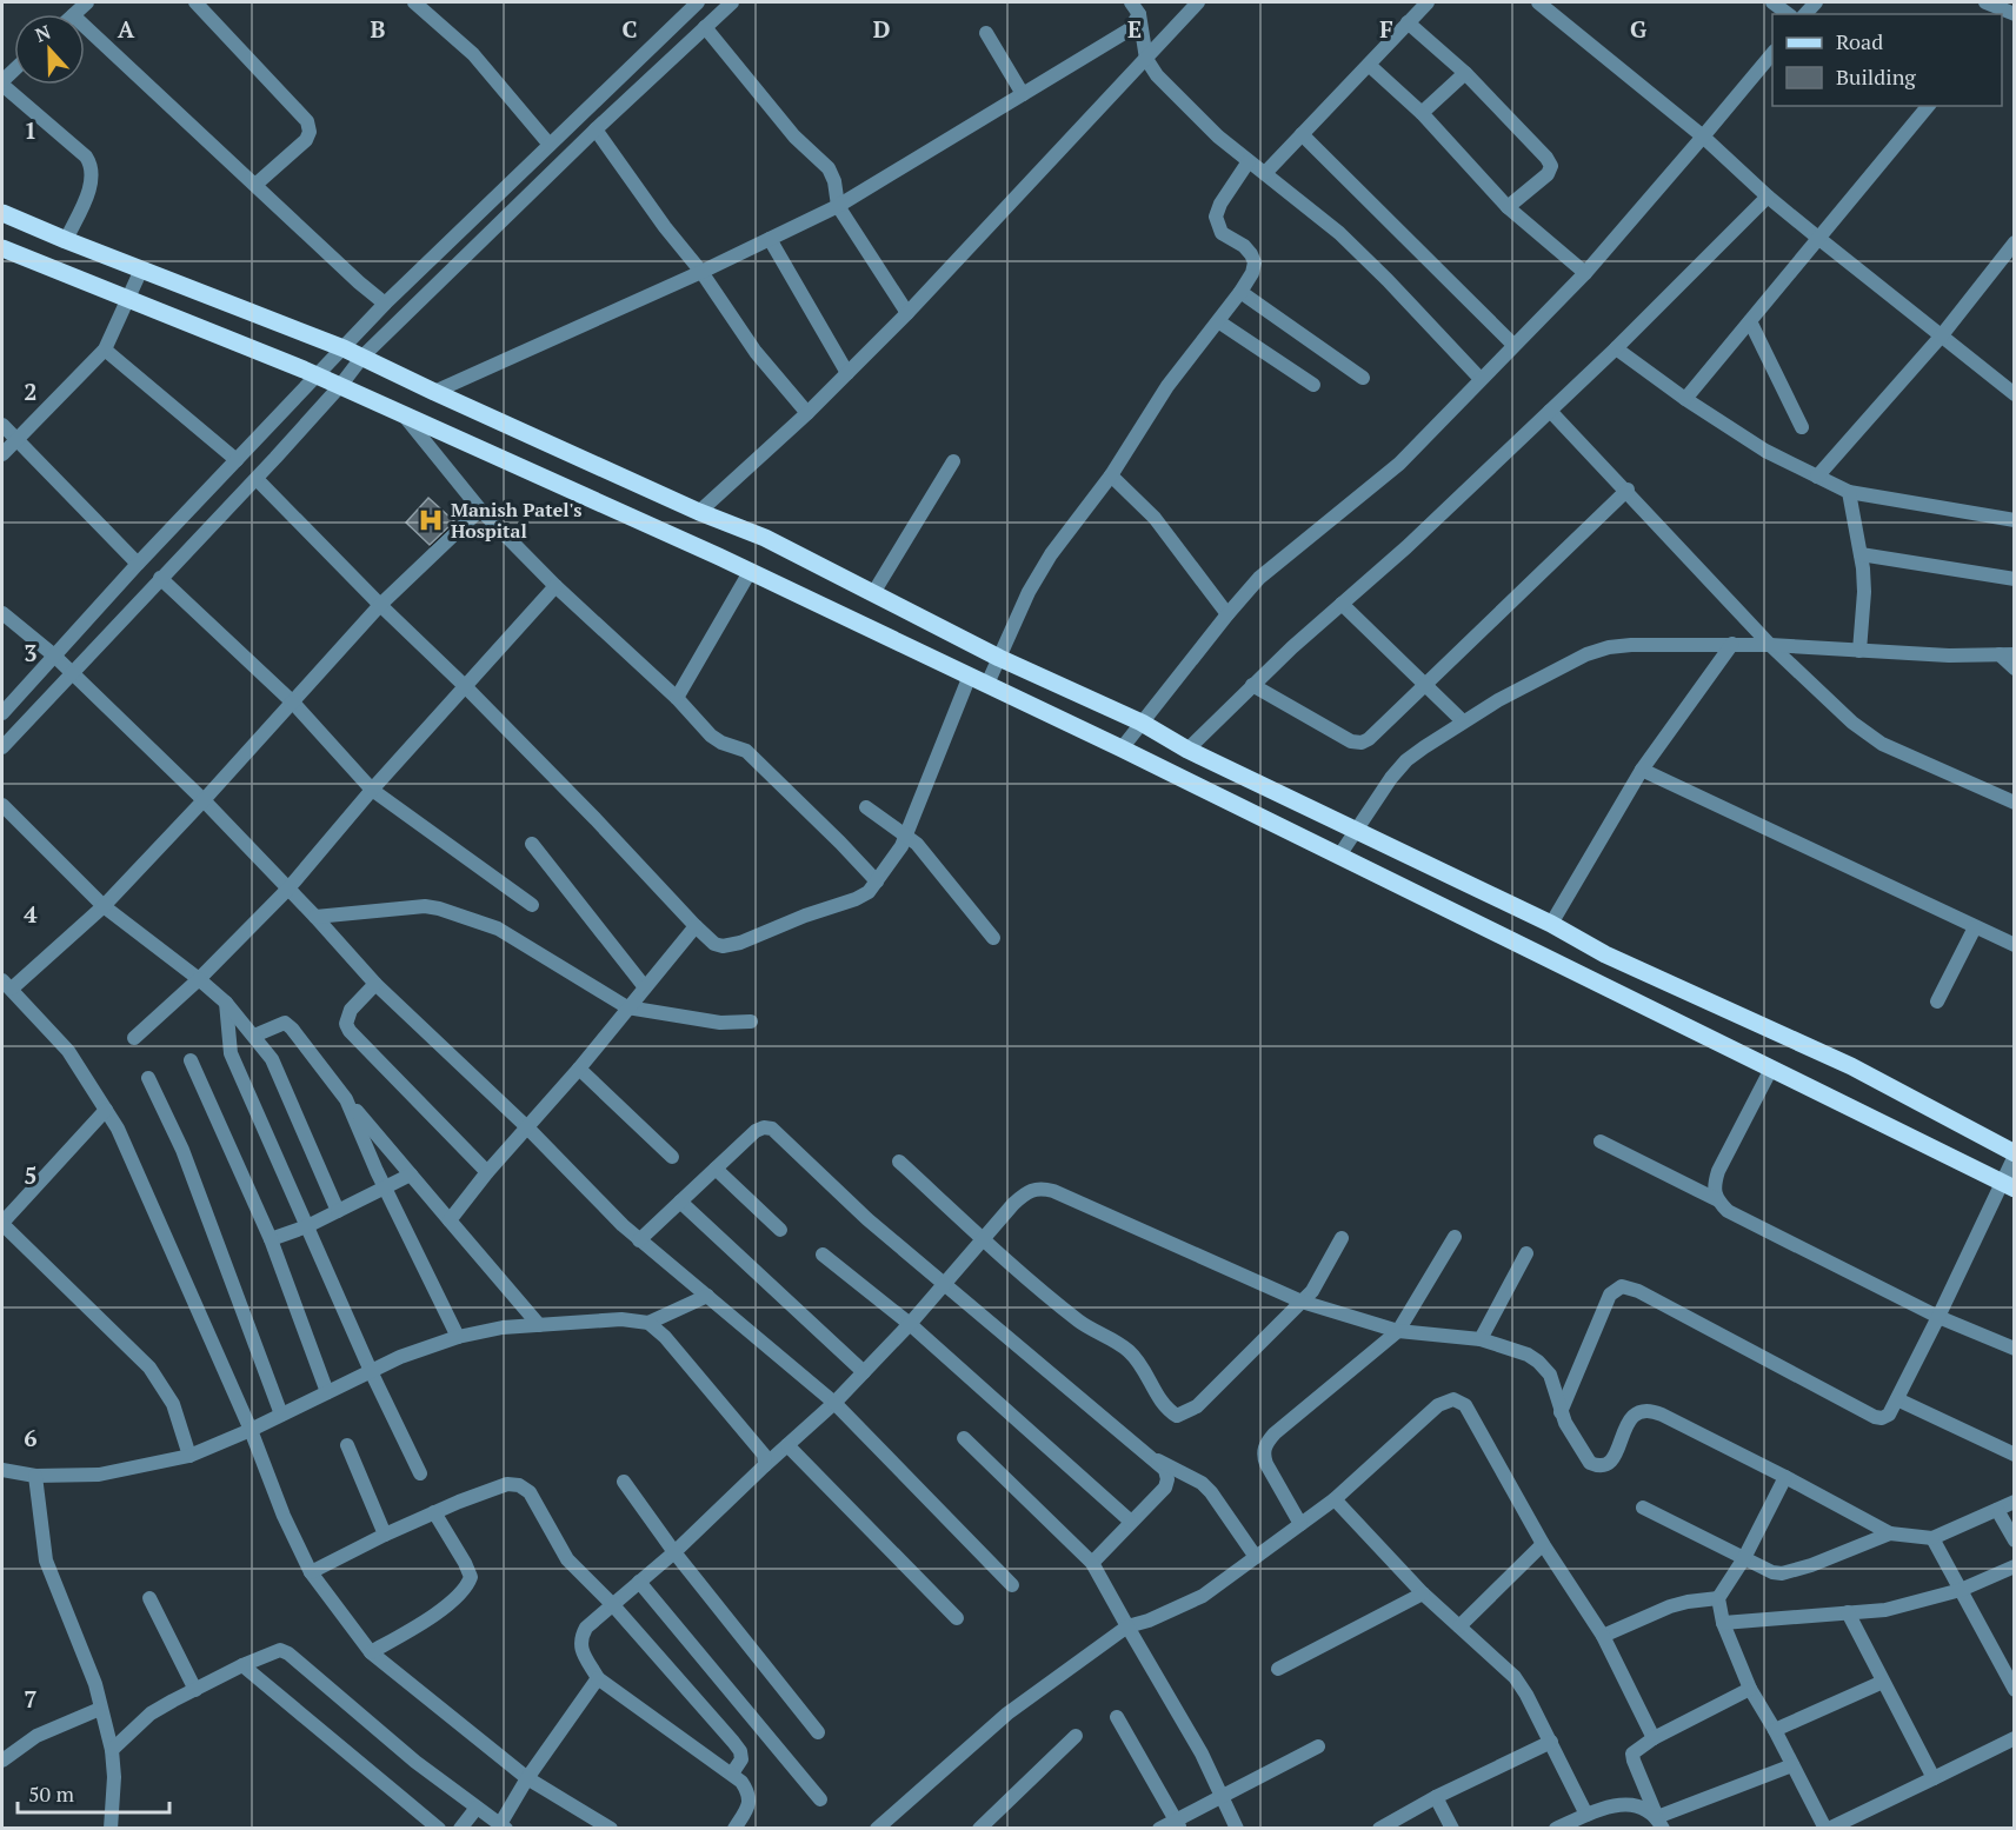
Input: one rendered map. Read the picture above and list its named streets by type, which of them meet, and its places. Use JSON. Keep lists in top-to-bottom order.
{
  "places": {
    "hospital": ["Manish Patel's Hospital"]
  },
  "legend": ["Road", "Building"],
  "scale_bar": "50 m",
  "north": "top",
  "grid": {
    "columns": [
      "A",
      "B",
      "C",
      "D",
      "E",
      "F",
      "G"
    ],
    "rows": [
      "1",
      "2",
      "3",
      "4",
      "5",
      "6",
      "7"
    ]
  }
}
